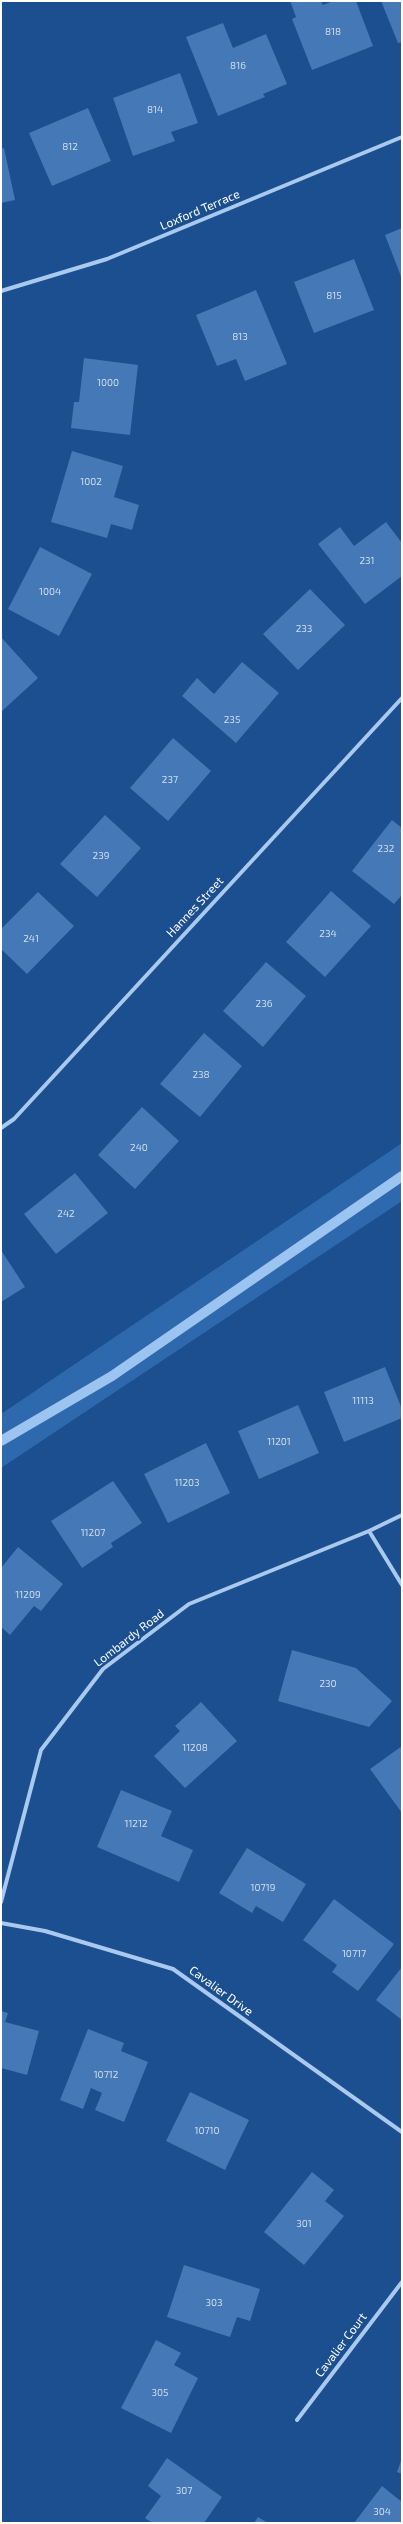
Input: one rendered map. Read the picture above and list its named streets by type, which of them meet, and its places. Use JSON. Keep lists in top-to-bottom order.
{
  "streets": {
    "street": [
      "Loxford Terrace",
      "Hannes Street",
      "Lombardy Road",
      "Cavalier Drive",
      "Cavalier Court"
    ]
  },
  "house_numbers": [
    "818",
    "816",
    "814",
    "812",
    "815",
    "813",
    "1000",
    "1002",
    "231",
    "1004",
    "233",
    "235",
    "237",
    "232",
    "239",
    "234",
    "241",
    "236",
    "238",
    "240",
    "242",
    "11113",
    "11201",
    "11203",
    "11207",
    "11209",
    "230",
    "11208",
    "11212",
    "10719",
    "10717",
    "10712",
    "10710",
    "301",
    "303",
    "305",
    "307",
    "304"
  ]
}
